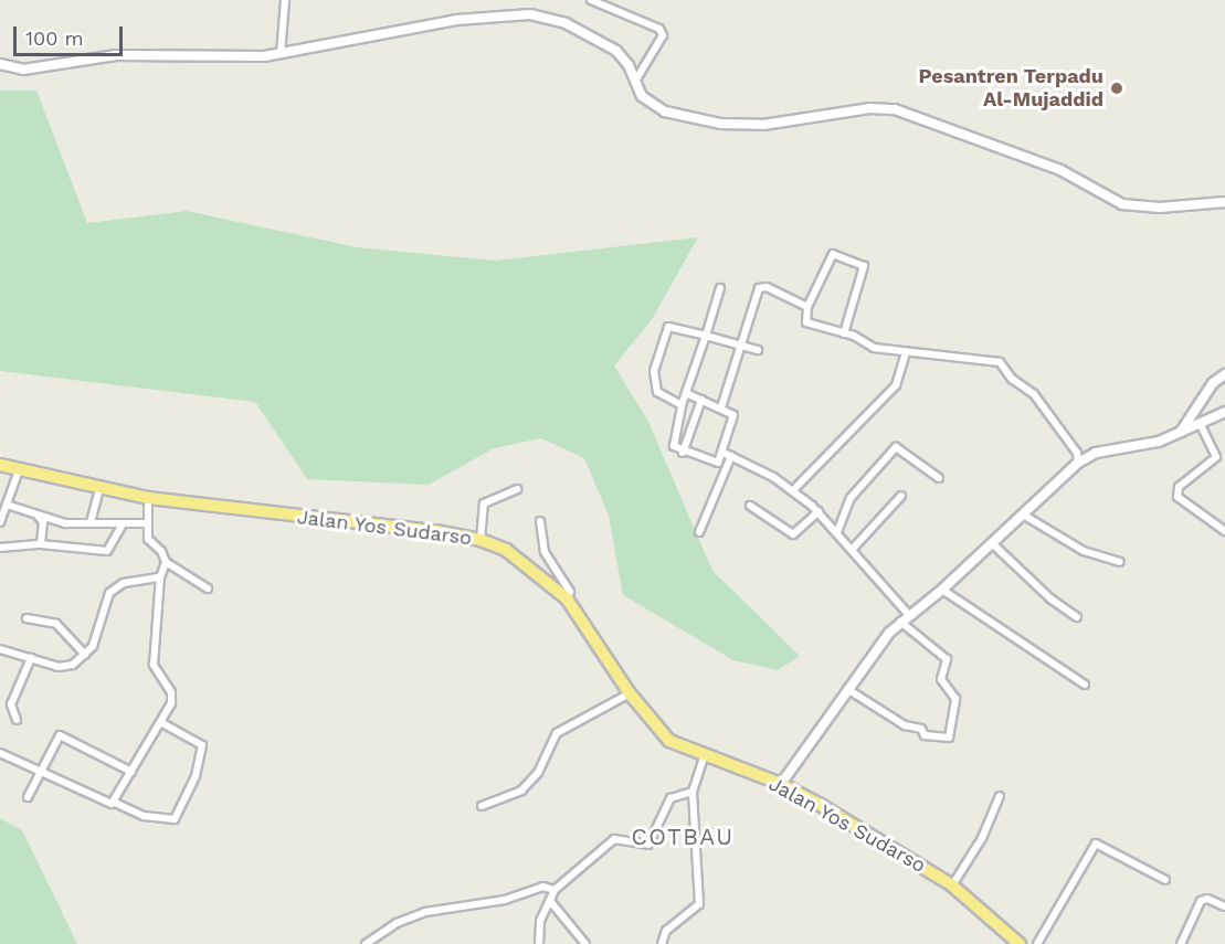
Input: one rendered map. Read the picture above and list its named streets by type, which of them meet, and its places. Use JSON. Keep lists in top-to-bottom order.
{
  "streets": {
    "highway": ["Jalan Yos Sudarso"]
  },
  "districts": ["COTBAU"],
  "places": ["Pesantren Terpadu Al-Mujaddid"],
  "scale_bar": "100 m"
}
